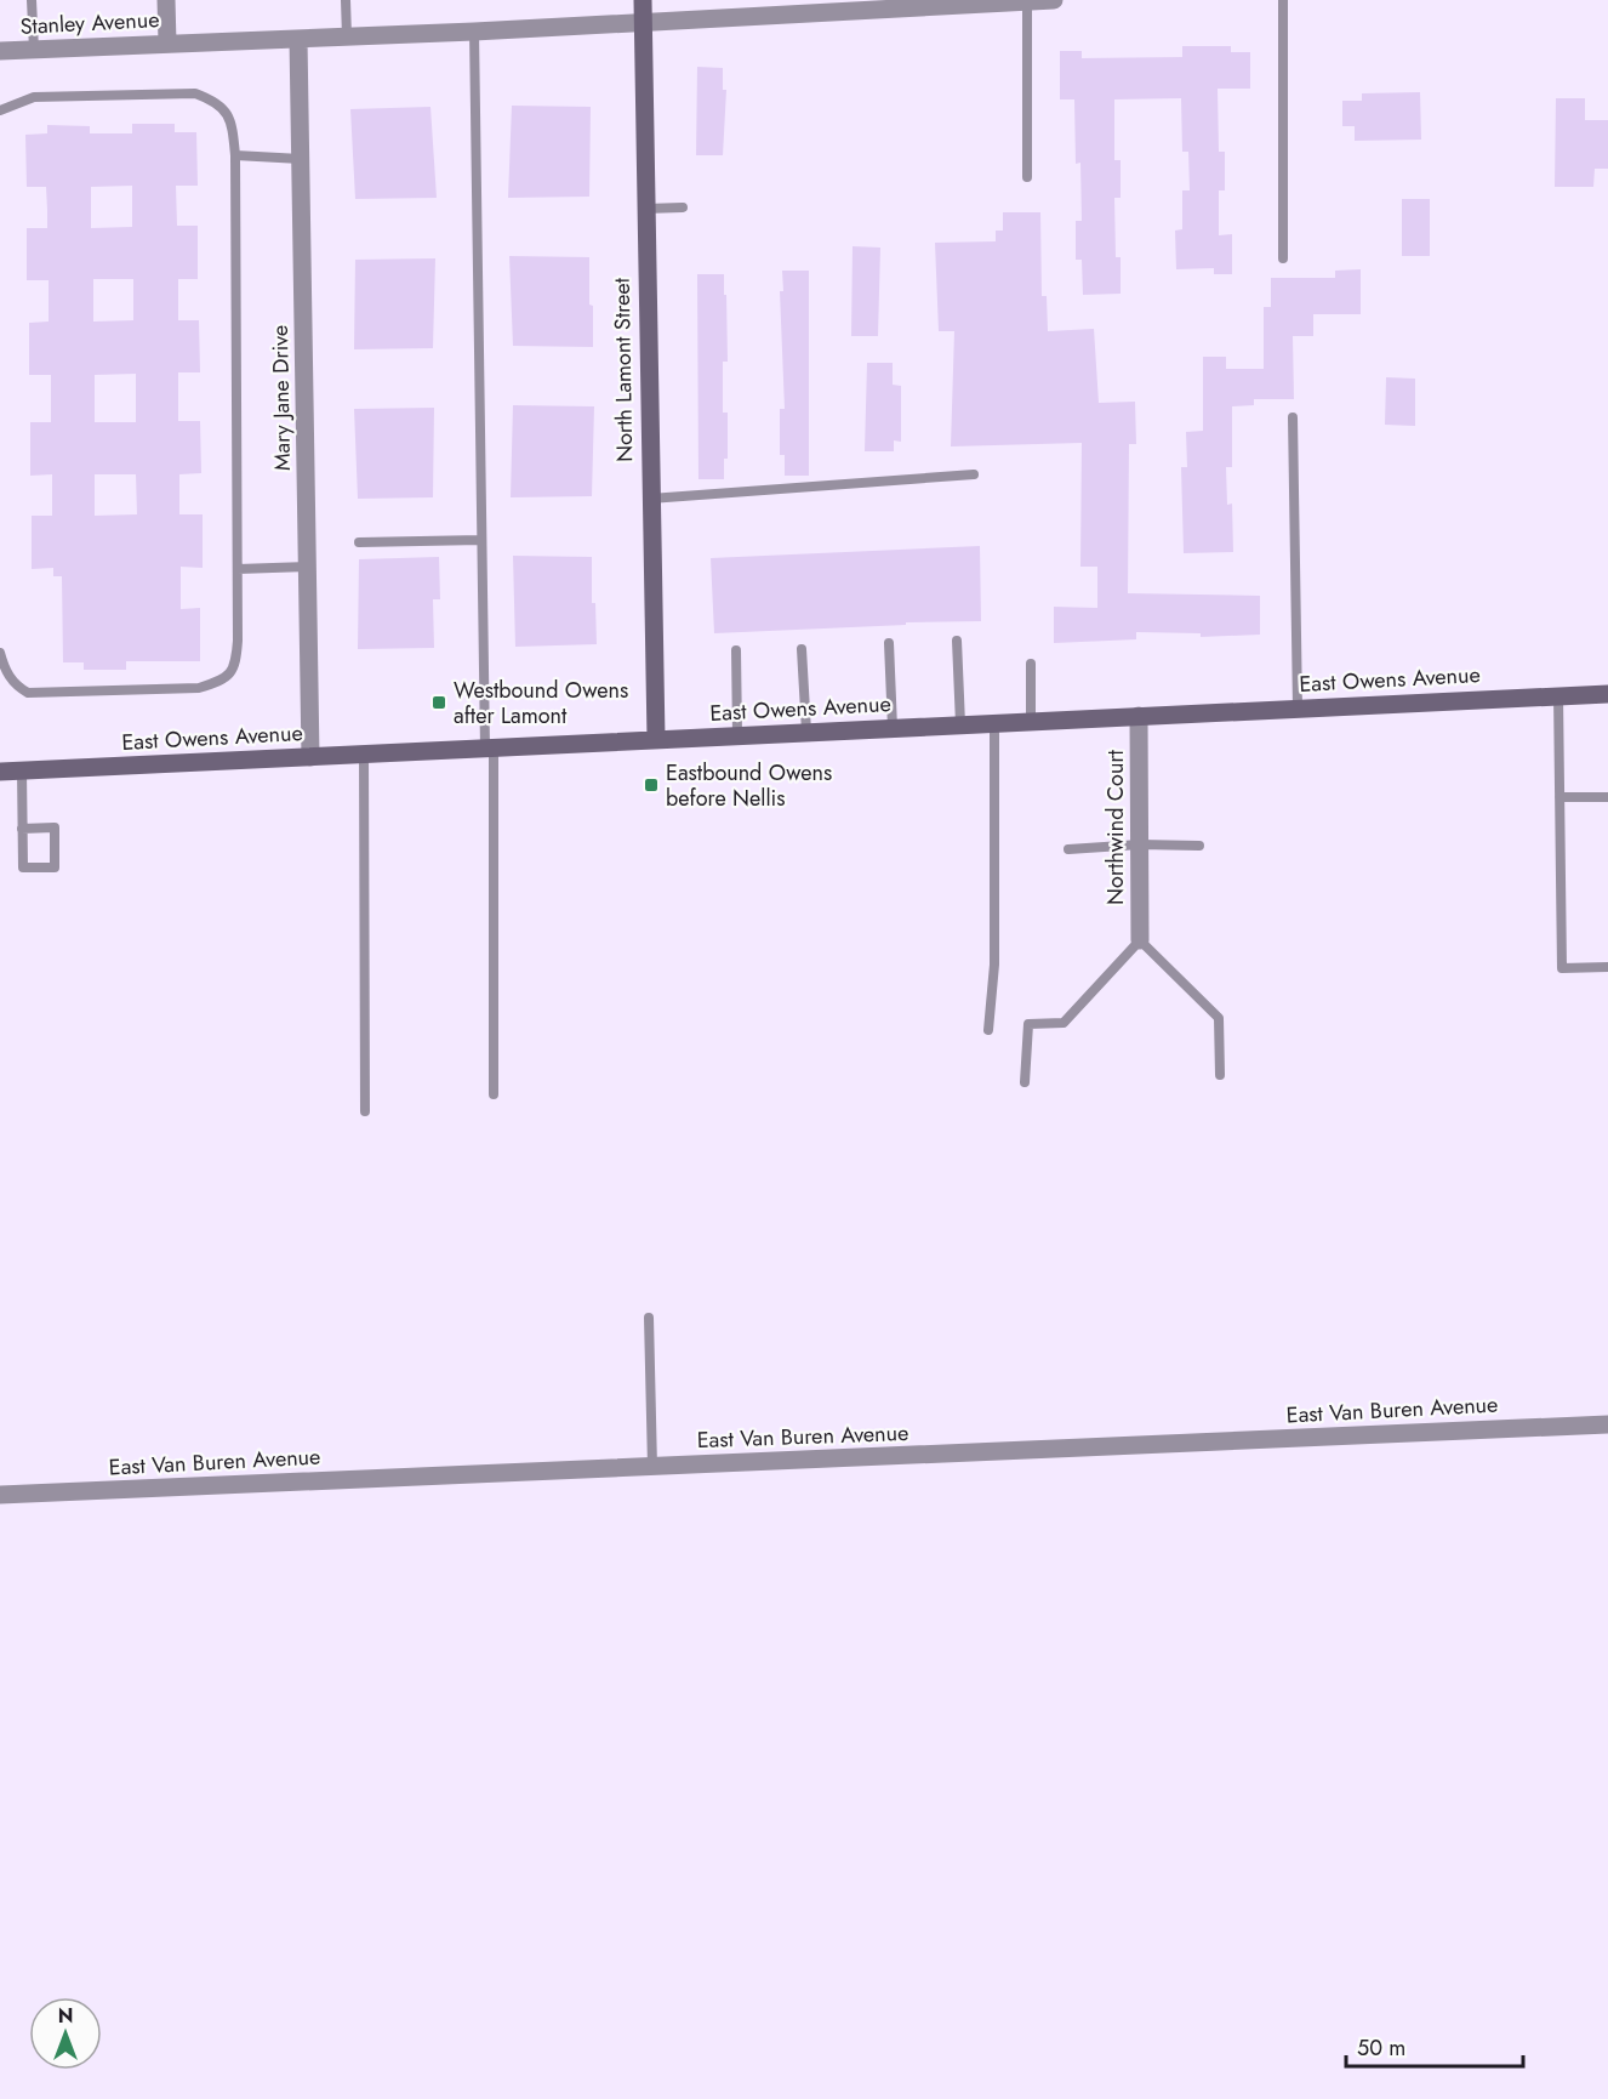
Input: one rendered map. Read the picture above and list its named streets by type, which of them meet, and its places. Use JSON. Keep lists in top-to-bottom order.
{
  "streets": {
    "main road": ["North Lamont Street", "East Owens Avenue"],
    "street": [
      "Stanley Avenue",
      "Mary Jane Drive",
      "Northwind Court",
      "East Van Buren Avenue"
    ]
  },
  "crossings": [
    ["Stanley Avenue", "North Lamont Street"],
    ["Stanley Avenue", "Mary Jane Drive"],
    ["North Lamont Street", "East Owens Avenue"],
    ["Mary Jane Drive", "East Owens Avenue"],
    ["East Owens Avenue", "Northwind Court"]
  ],
  "places": {
    "transit": ["Westbound Owens after Lamont", "Eastbound Owens before Nellis"]
  },
  "scale_bar": "50 m",
  "north": "top"
}
